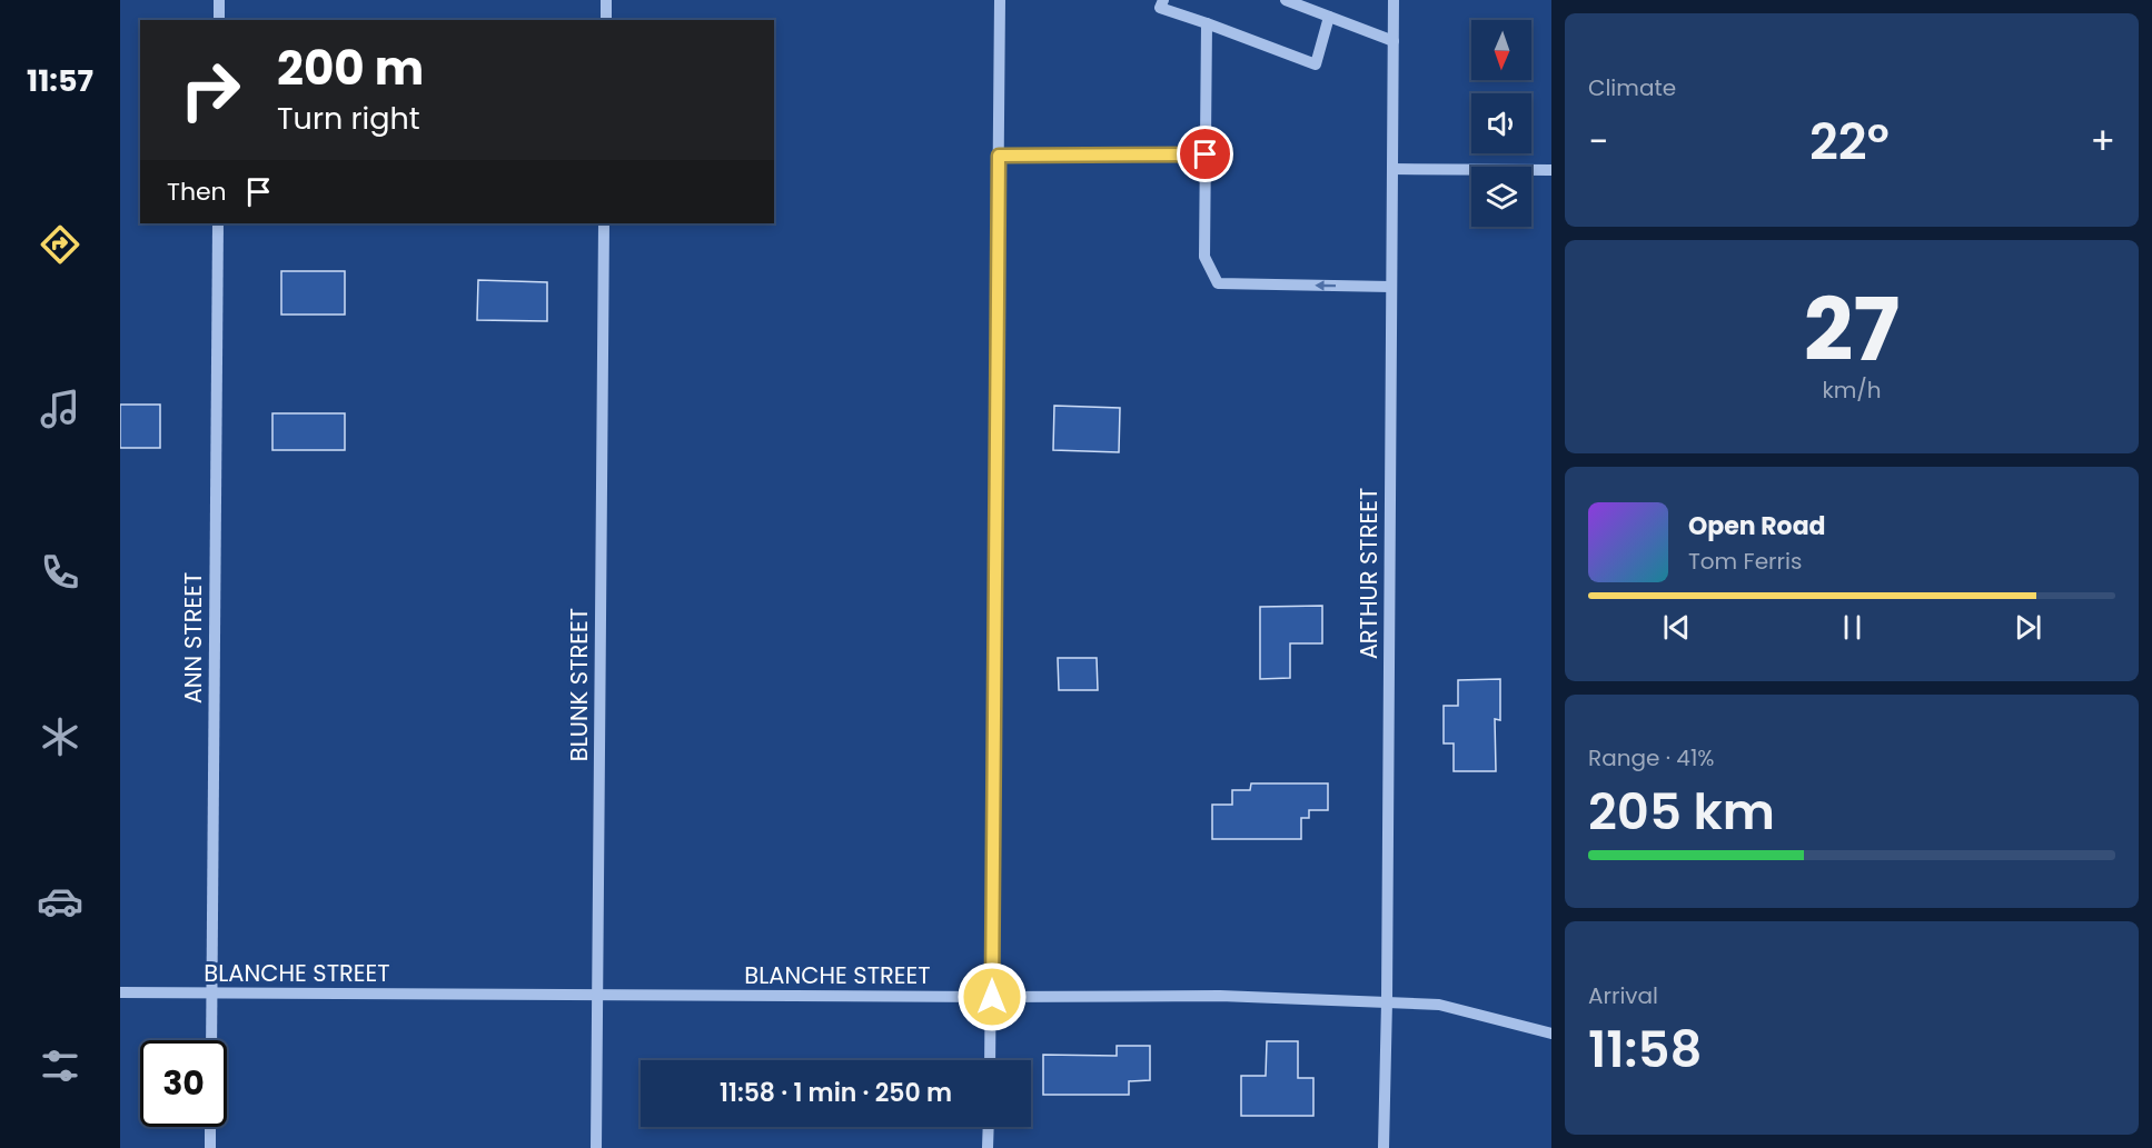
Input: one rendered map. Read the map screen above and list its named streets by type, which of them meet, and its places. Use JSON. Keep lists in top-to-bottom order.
{
  "streets": {
    "street": [
      "ARTHUR STREET",
      "ANN STREET",
      "BLUNK STREET",
      "BLANCHE STREET"
    ]
  },
  "crossings": [
    ["ARTHUR STREET", "BLANCHE STREET"],
    ["ANN STREET", "BLANCHE STREET"],
    ["BLUNK STREET", "BLANCHE STREET"]
  ],
  "north": "bottom",
  "page": {
    "tabs": "11:57",
    "tile": [
      "Climate",
      ["27", "km/h"],
      ["Range · 41%", "205 km"],
      ["Arrival", "11:58"]
    ],
    "turn": ["200 m", "Turn right"],
    "heat": ["−", "22°", "+"],
    "then": "Then",
    "song": ["Open Road", "Tom Ferris"],
    "limit": "30",
    "trip": "11:58 · 1 min · 250 m"
  }
}
